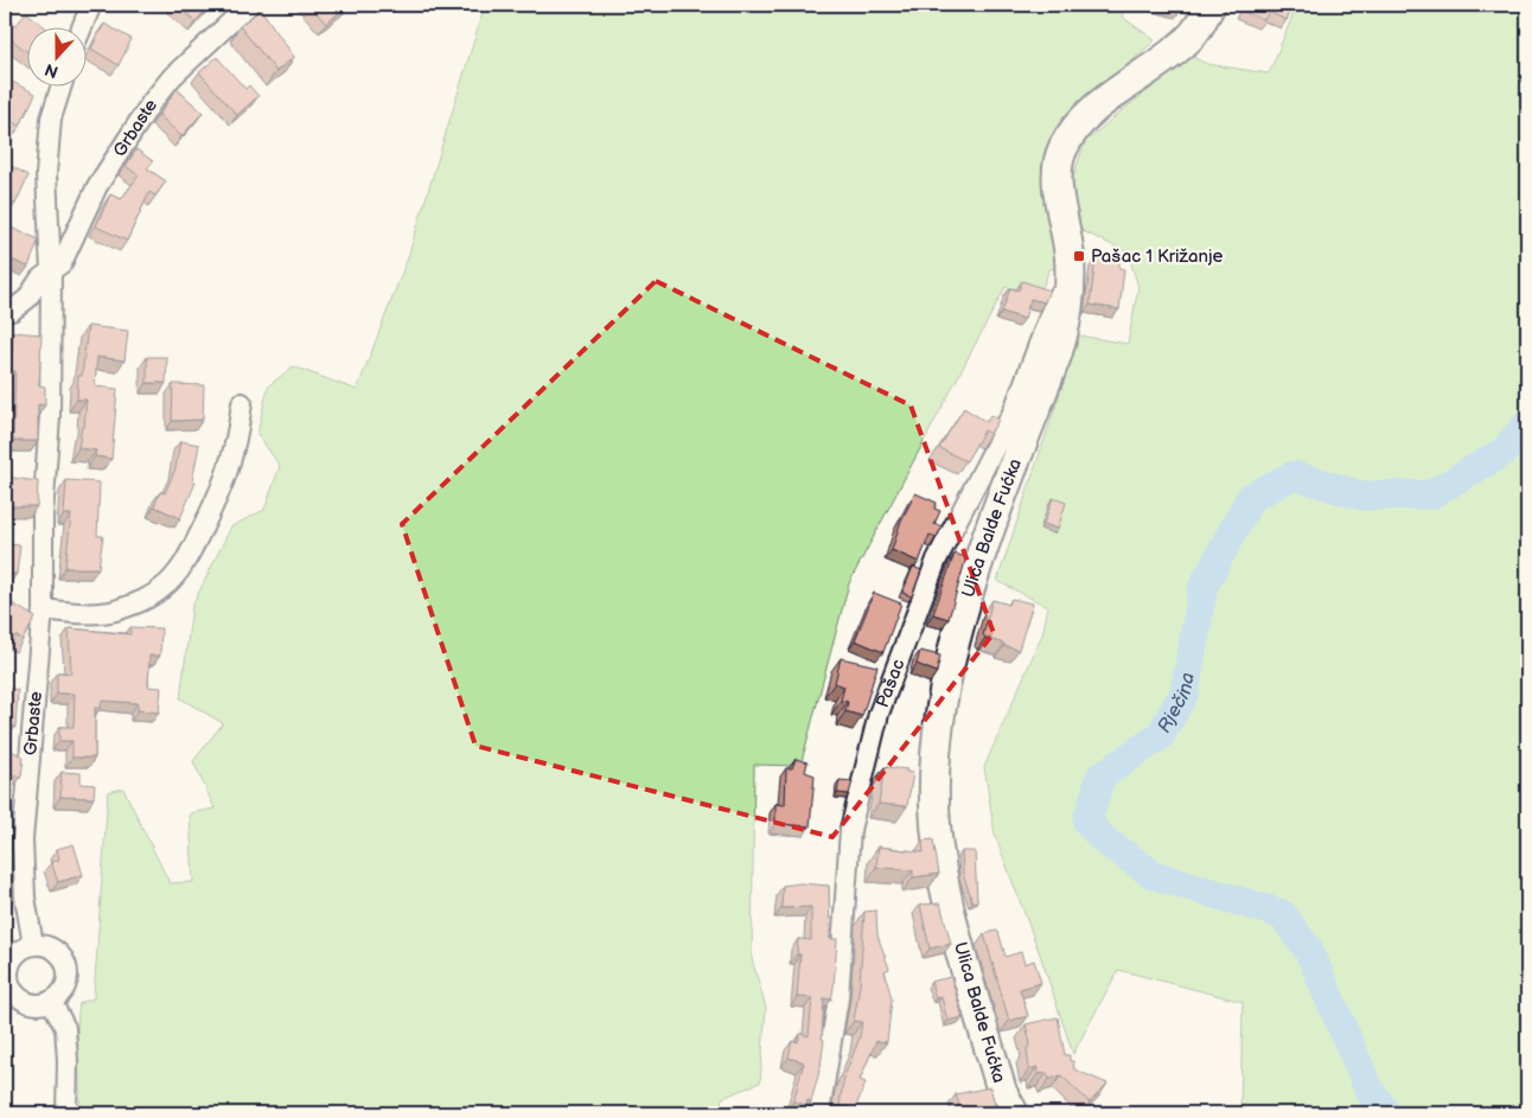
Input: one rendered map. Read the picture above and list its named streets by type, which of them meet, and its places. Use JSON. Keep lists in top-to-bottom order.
{
  "streets": {
    "main road": ["Ulica Balde Fućka"],
    "street": ["Grbaste", "Pašac"]
  },
  "crossings": [
    ["Ulica Balde Fućka", "Pašac"]
  ],
  "water": ["Rječina"],
  "places": {
    "transit": ["Pašac 1 Križanje"]
  },
  "north": "bottom"
}
